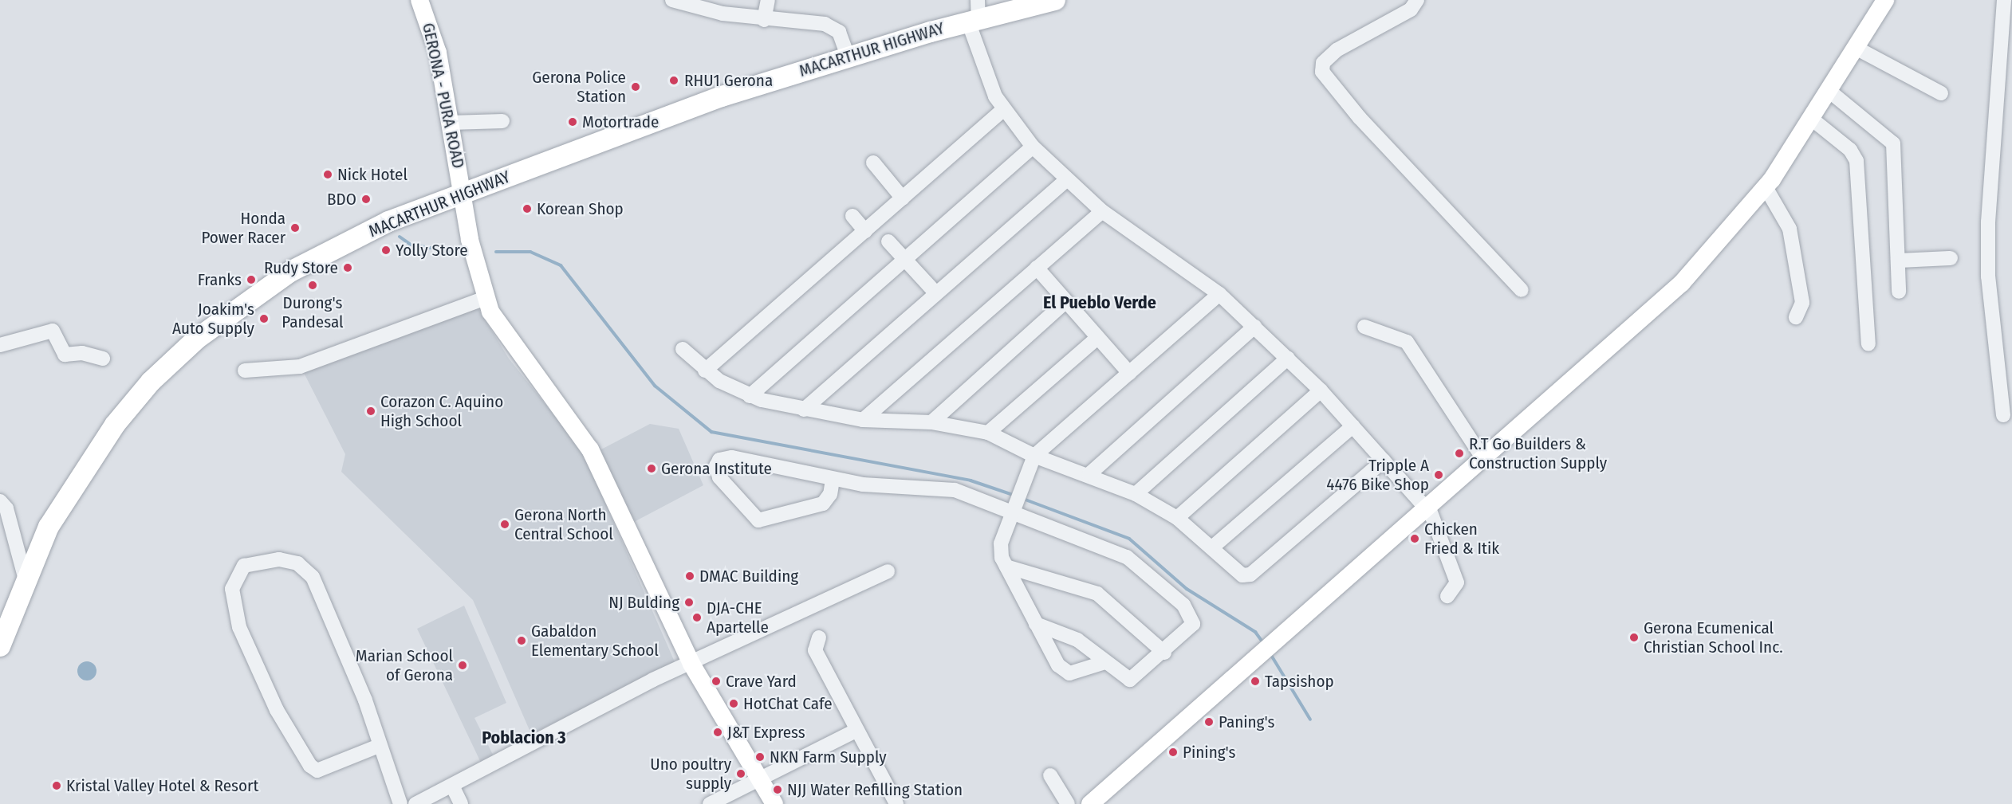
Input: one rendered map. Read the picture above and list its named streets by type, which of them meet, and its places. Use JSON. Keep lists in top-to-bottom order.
{
  "streets": {
    "highway": ["MACARTHUR HIGHWAY"],
    "main road": ["GERONA - PURA ROAD"]
  },
  "crossings": [
    ["MACARTHUR HIGHWAY", "GERONA - PURA ROAD"]
  ],
  "districts": ["El Pueblo Verde", "Poblacion 3"],
  "places": [
    "RHU1 Gerona",
    "Gerona Police Station",
    "Motortrade",
    "Nick Hotel",
    "BDO",
    "Korean Shop",
    "Honda Power Racer",
    "Yolly Store",
    "Rudy Store",
    "Franks",
    "Durong's Pandesal",
    "Joakim's Auto Supply",
    "Corazon C. Aquino High School",
    "R.T Go Builders & Construction Supply",
    "Gerona Institute",
    "Tripple A 4476 Bike Shop",
    "Gerona North Central School",
    "Chicken Fried & Itik",
    "DMAC Building",
    "NJ Bulding",
    "DJA-CHE Apartelle",
    "Gerona Ecumenical Christian School Inc.",
    "Gabaldon Elementary School",
    "Marian School of Gerona",
    "Crave Yard",
    "Tapsishop",
    "HotChat Cafe",
    "Paning's",
    "J&T Express",
    "Pining's",
    "NKN Farm Supply",
    "Uno poultry supply",
    "Kristal Valley Hotel & Resort",
    "NJJ Water Refilling Station"
  ]
}
